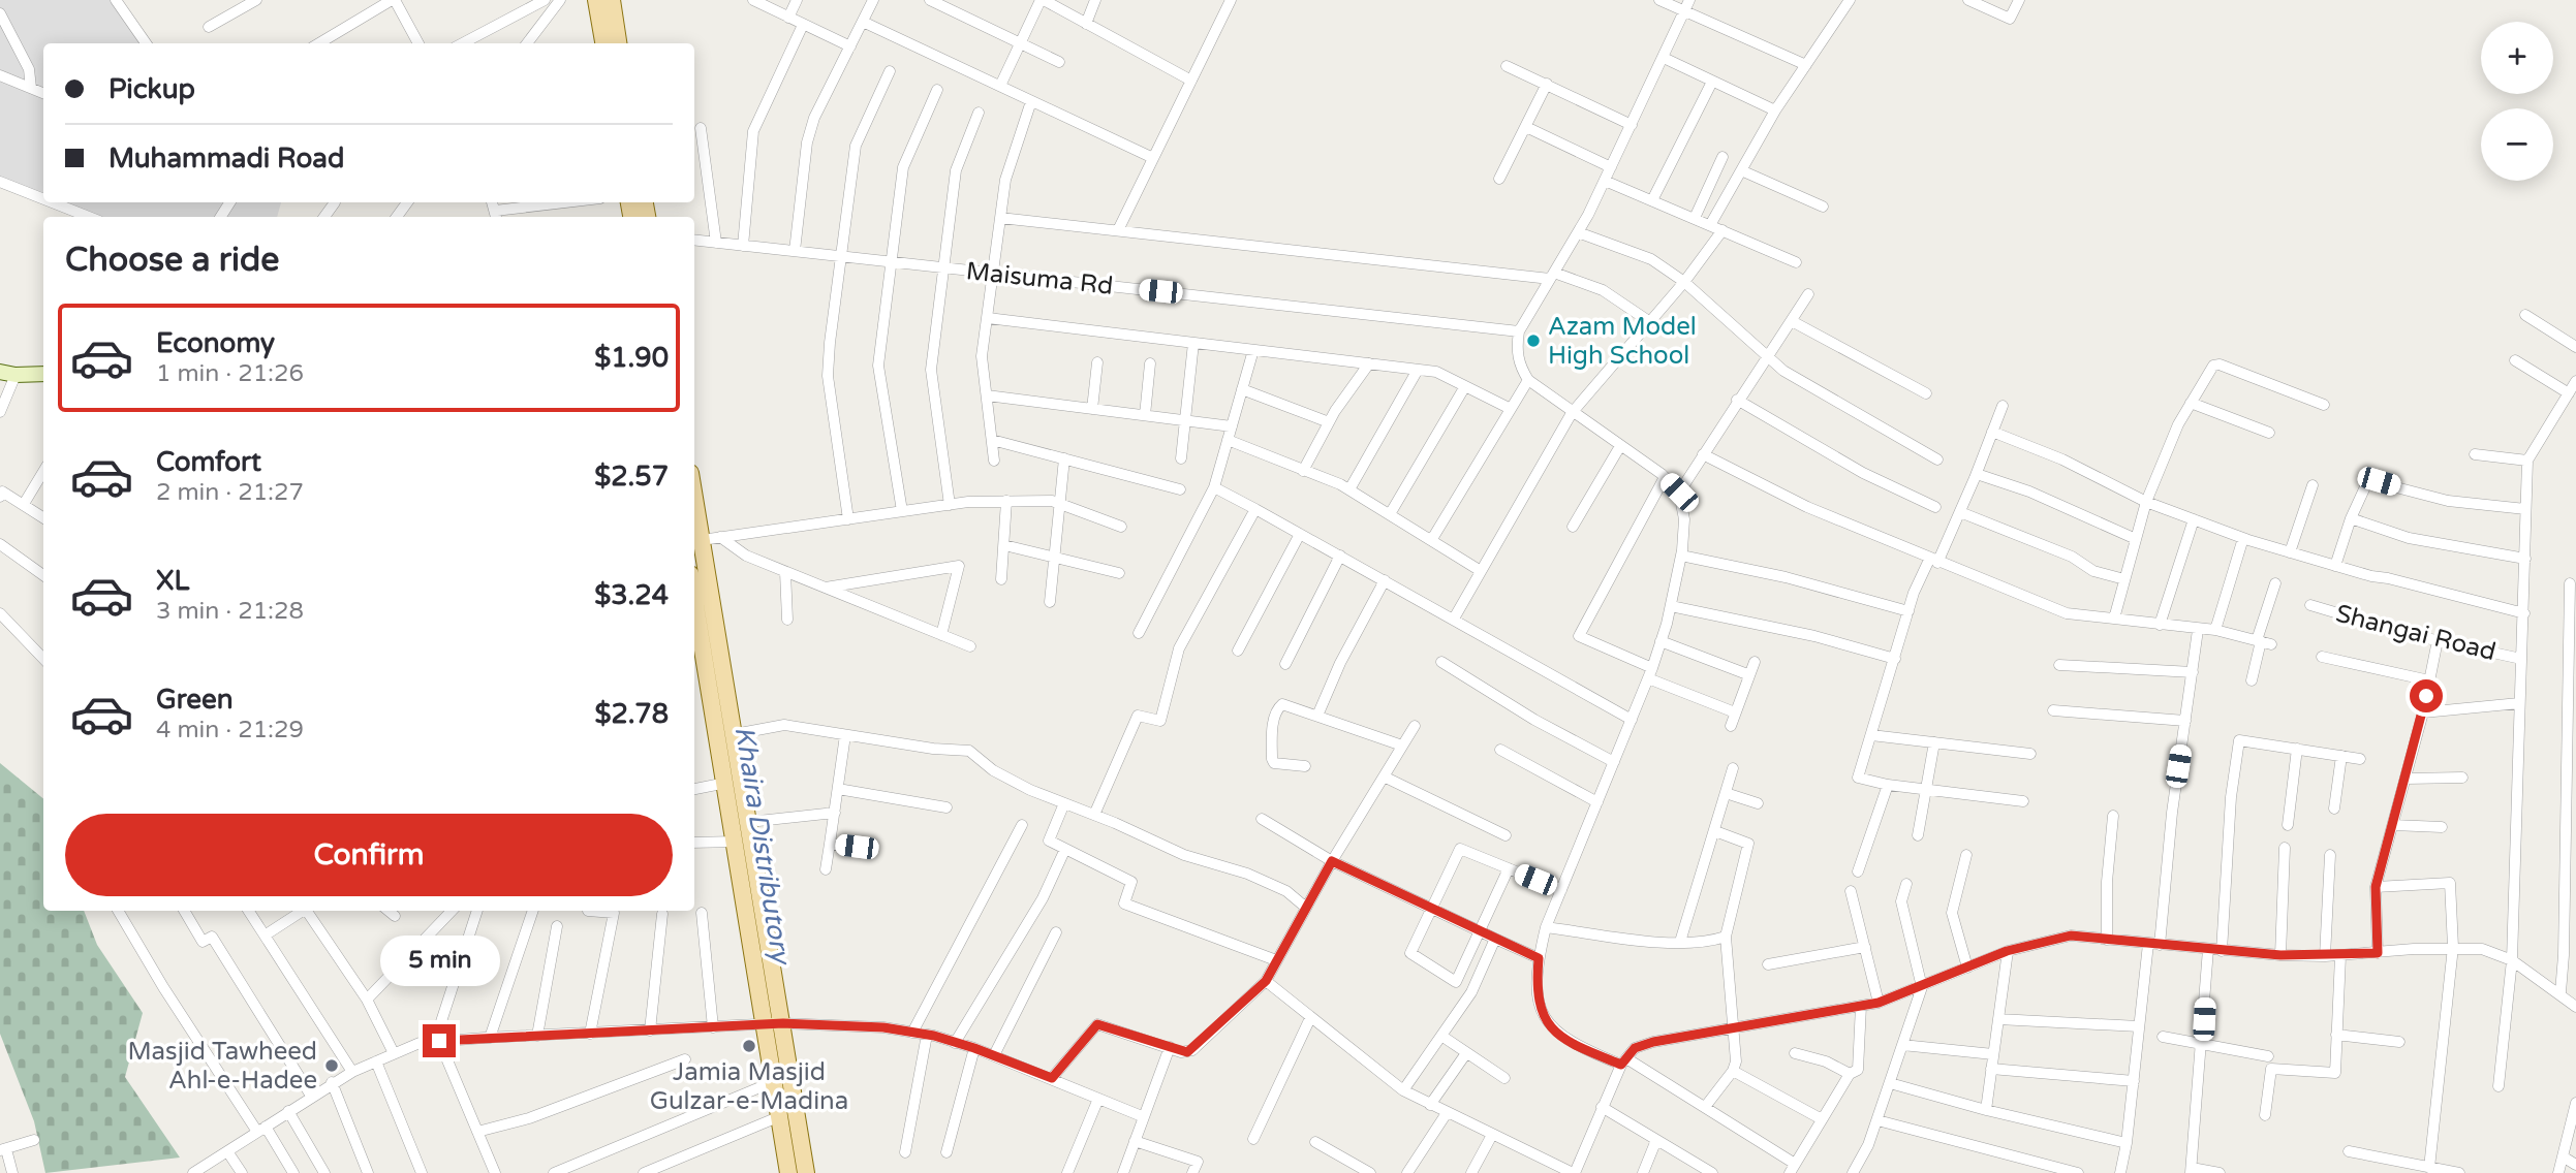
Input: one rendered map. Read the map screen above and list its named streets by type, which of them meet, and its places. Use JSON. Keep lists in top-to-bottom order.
{
  "streets": {
    "street": ["Maisuma Rd", "Shangai Road"]
  },
  "water": ["Khaira Distributory"],
  "places": ["Azam Model High School", "Jamia Masjid Gulzar-e-Madina", "Masjid Tawheed Ahl-e-Hadee"],
  "page": {
    "map_buttons": ["+", "−"],
    "banner": ["Pickup", "Muhammadi Road"],
    "heading": "Choose a ride",
    "list": [
      {
        "name": "Economy",
        "note": "1 min · 21:26",
        "value": "$1.90"
      },
      {
        "name": "Comfort",
        "note": "2 min · 21:27",
        "value": "$2.57"
      },
      {
        "name": "XL",
        "note": "3 min · 21:28",
        "value": "$3.24"
      },
      {
        "name": "Green",
        "note": "4 min · 21:29",
        "value": "$2.78"
      }
    ],
    "buttons": "Confirm",
    "bubble": "5 min"
  }
}
